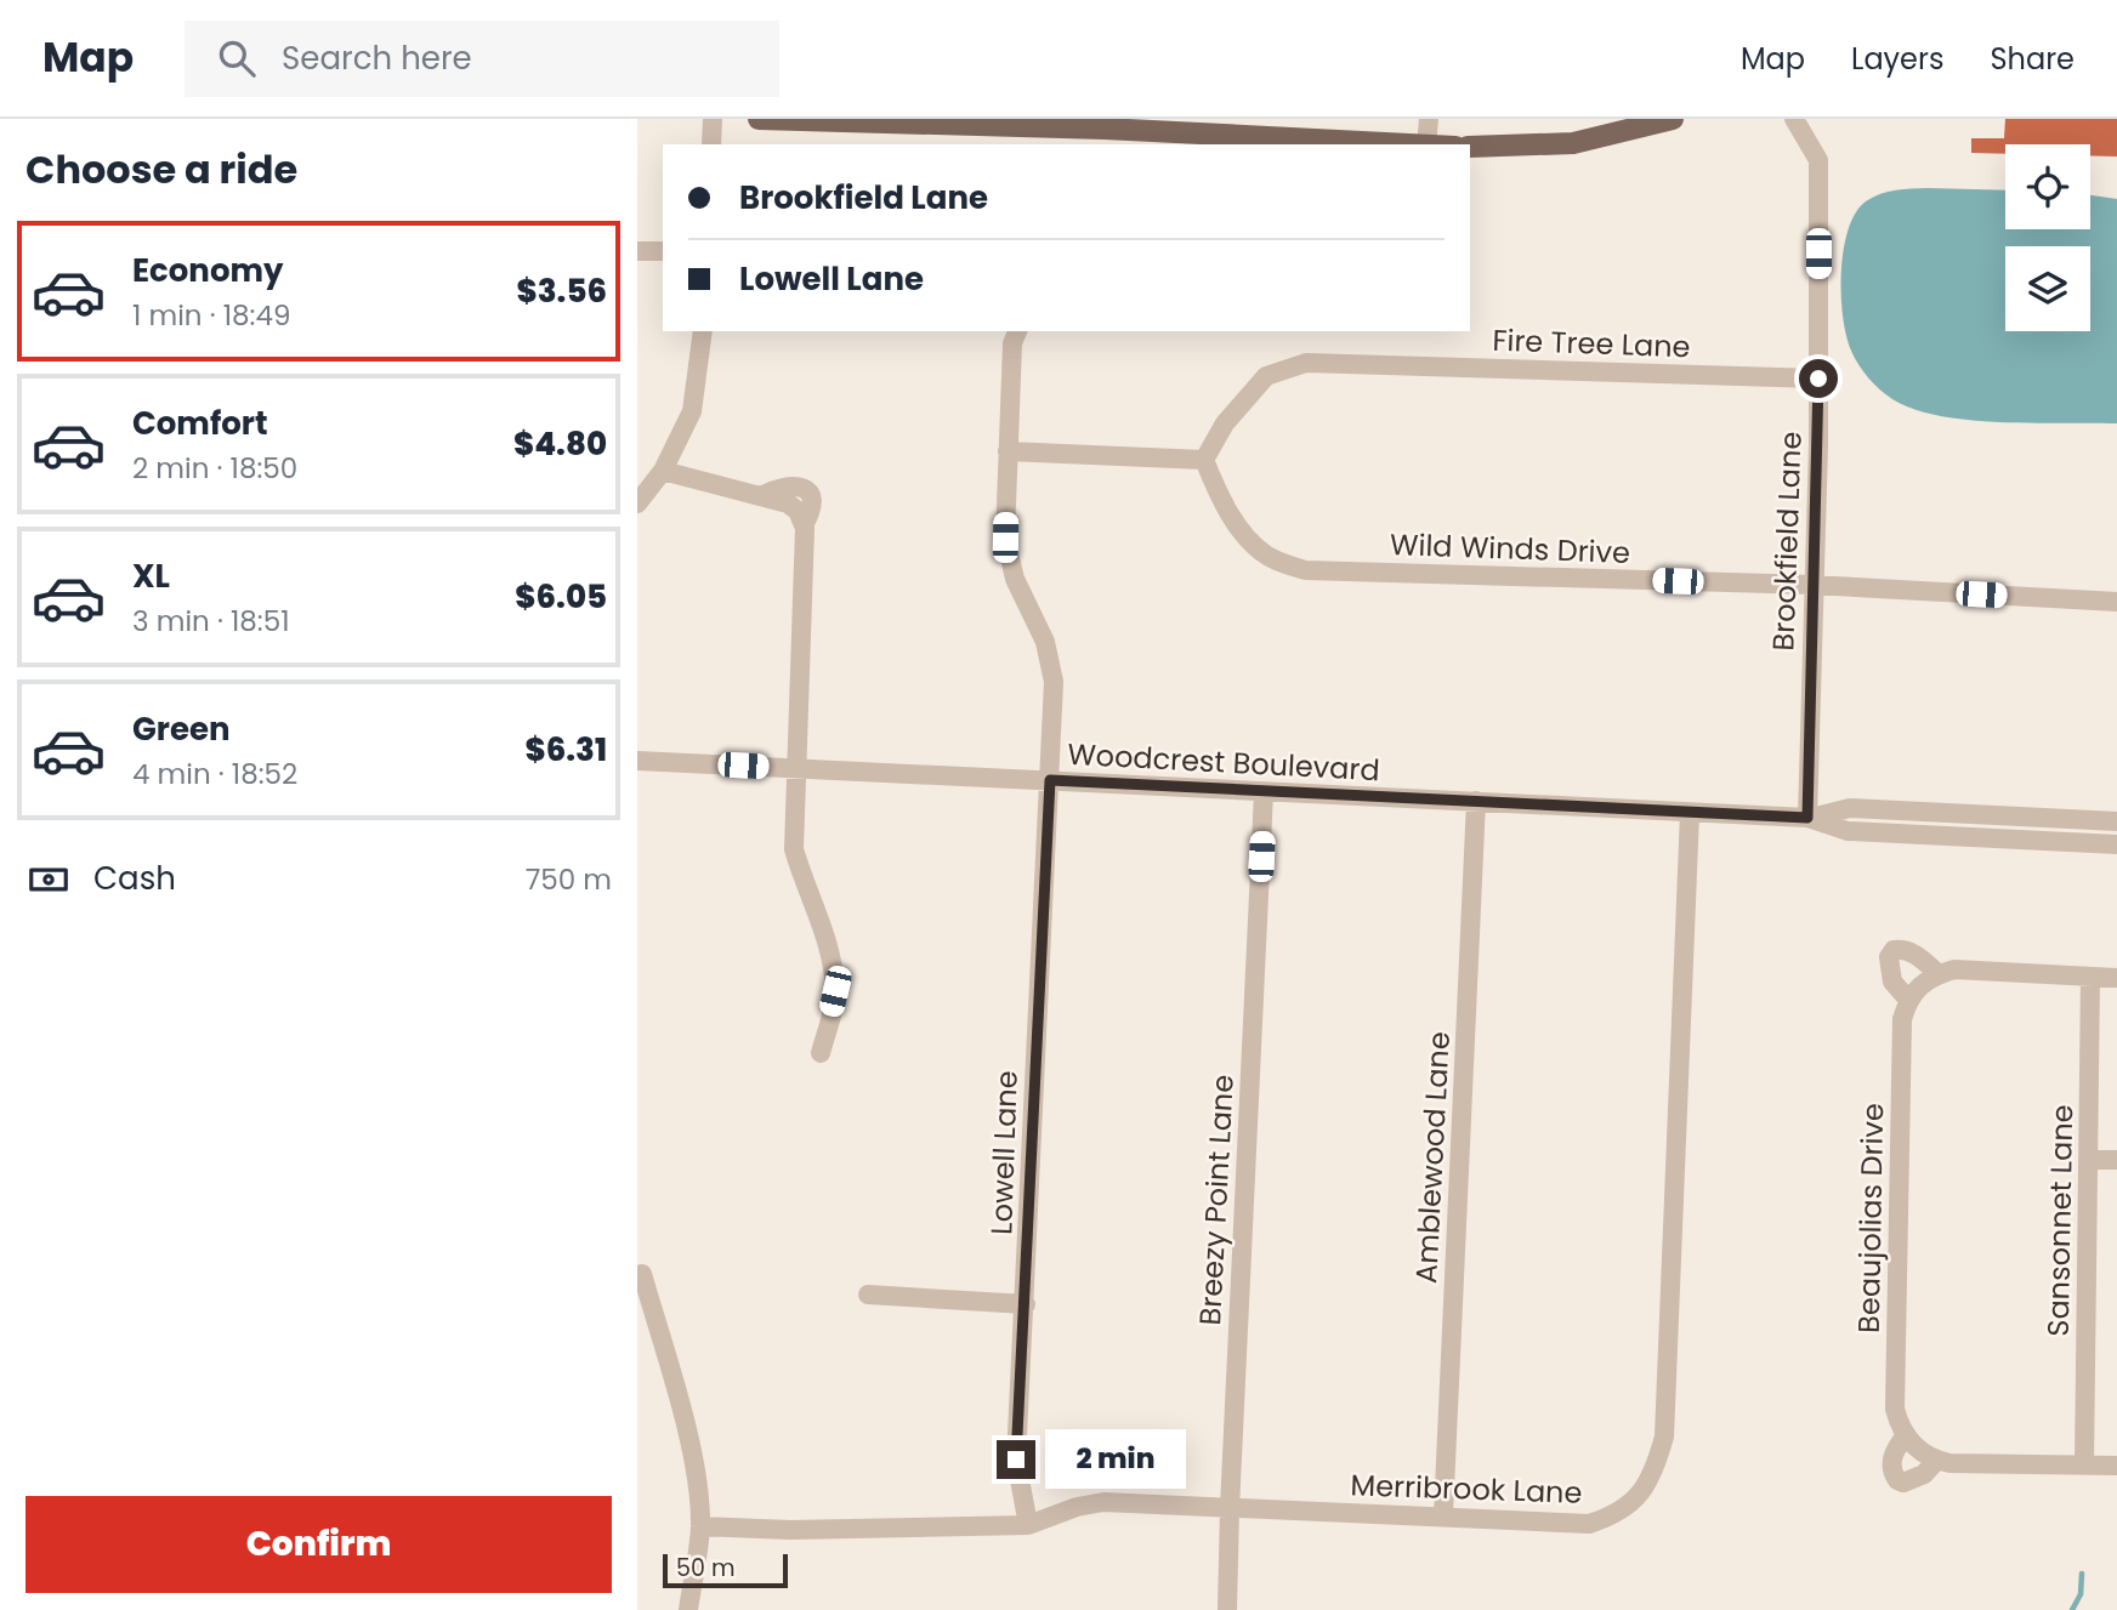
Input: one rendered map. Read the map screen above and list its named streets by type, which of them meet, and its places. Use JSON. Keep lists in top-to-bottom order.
{
  "streets": {
    "street": [
      "Fire Tree Lane",
      "Brookfield Lane",
      "Wild Winds Drive",
      "Woodcrest Boulevard",
      "Lowell Lane",
      "Amblewood Lane",
      "Breezy Point Lane",
      "Beaujolias Drive",
      "Sansonnet Lane",
      "Merribrook Lane"
    ]
  },
  "crossings": [
    ["Fire Tree Lane", "Brookfield Lane"],
    ["Fire Tree Lane", "Wild Winds Drive"],
    ["Brookfield Lane", "Wild Winds Drive"],
    ["Brookfield Lane", "Woodcrest Boulevard"],
    ["Woodcrest Boulevard", "Lowell Lane"],
    ["Woodcrest Boulevard", "Amblewood Lane"],
    ["Woodcrest Boulevard", "Breezy Point Lane"],
    ["Woodcrest Boulevard", "Merribrook Lane"],
    ["Lowell Lane", "Merribrook Lane"],
    ["Amblewood Lane", "Merribrook Lane"],
    ["Breezy Point Lane", "Merribrook Lane"]
  ],
  "scale_bar": "50 m",
  "page": {
    "header": "Map",
    "search": "Search here",
    "nav": ["Map", "Layers", "Share"],
    "heading": "Choose a ride",
    "banner": ["Brookfield Lane", "Lowell Lane"],
    "list": [
      {
        "name": "Economy",
        "note": "1 min · 18:49",
        "value": "$3.56"
      },
      {
        "name": "Comfort",
        "note": "2 min · 18:50",
        "value": "$4.80"
      },
      {
        "name": "XL",
        "note": "3 min · 18:51",
        "value": "$6.05"
      },
      {
        "name": "Green",
        "note": "4 min · 18:52",
        "value": "$6.31"
      }
    ],
    "pay": ["Cash", "750 m"],
    "bubble": "2 min",
    "buttons": "Confirm",
    "scale": "50 m"
  }
}
